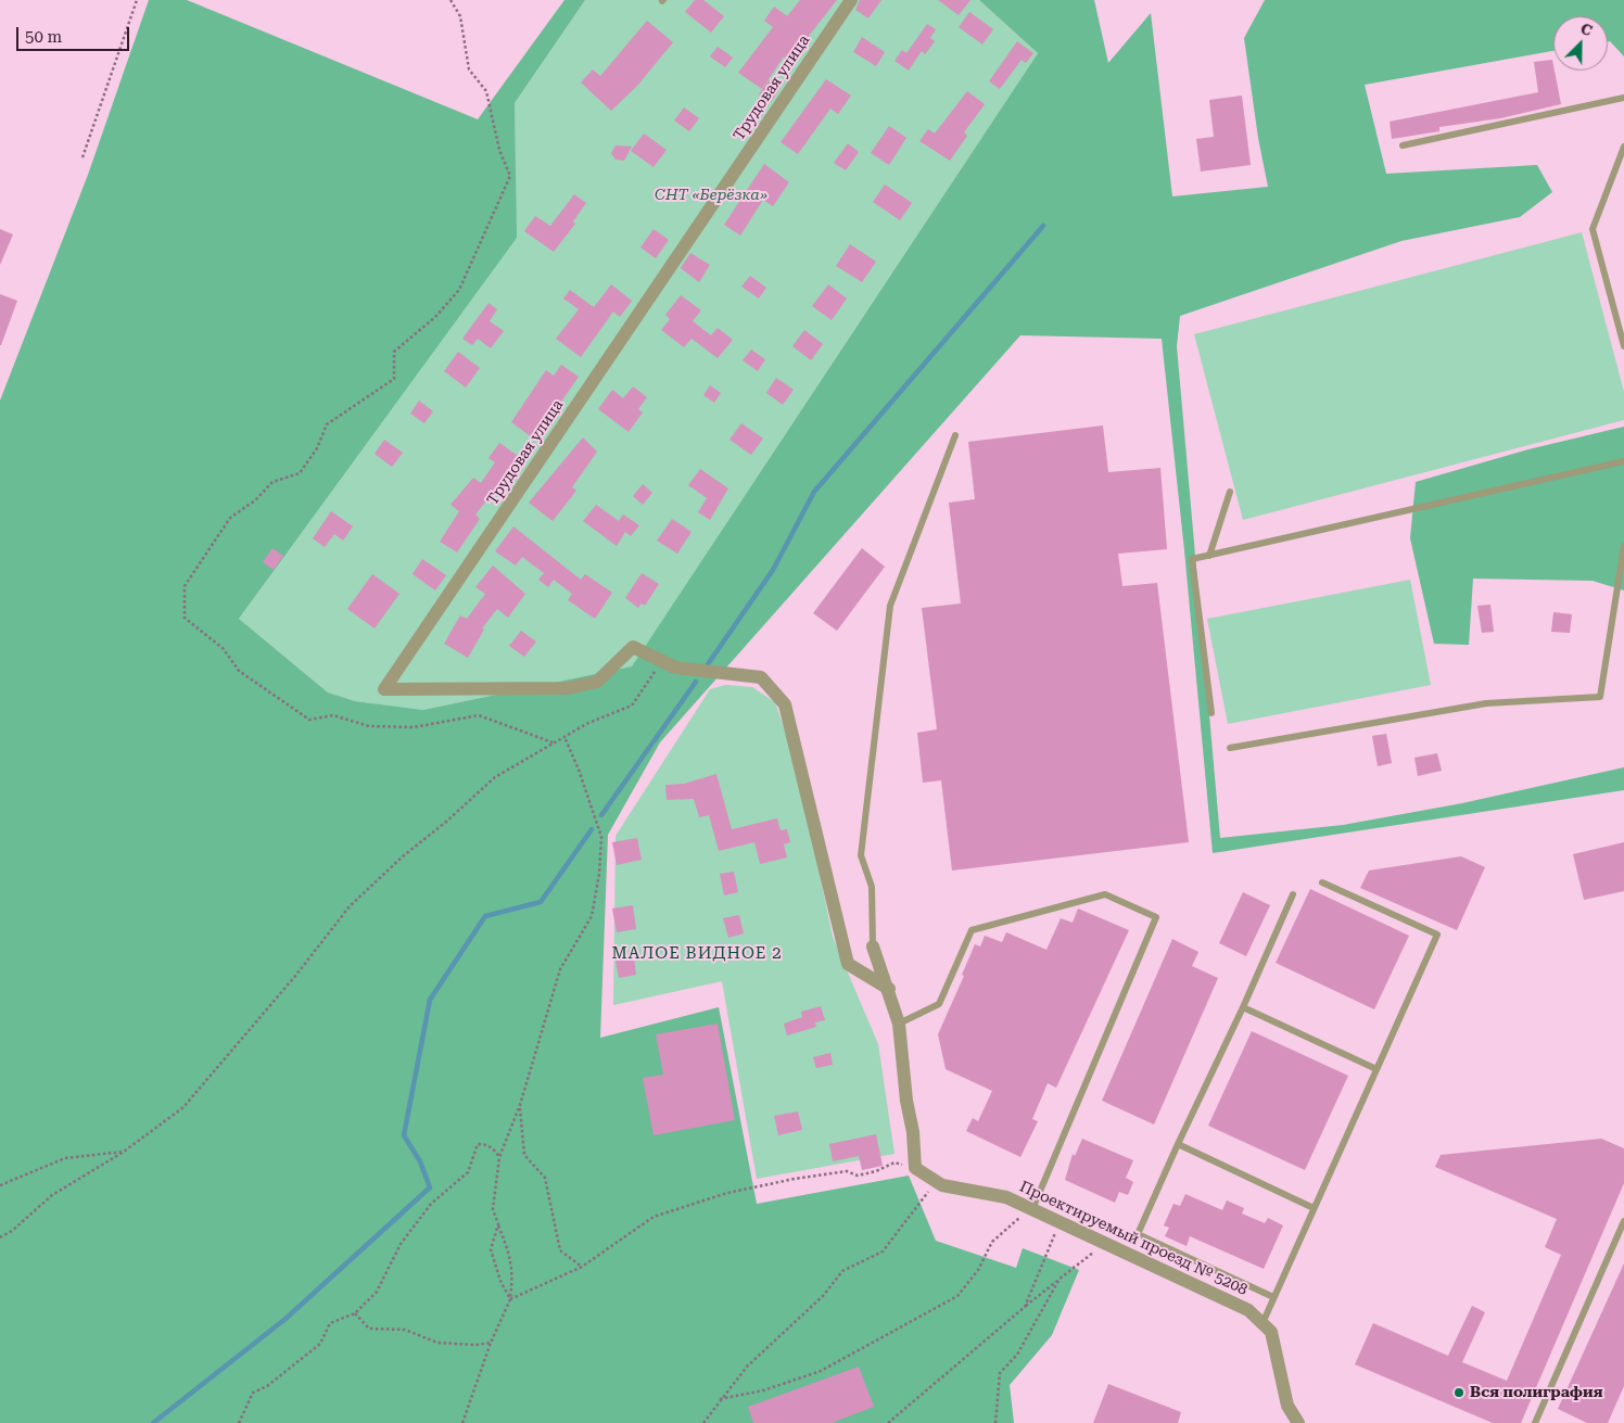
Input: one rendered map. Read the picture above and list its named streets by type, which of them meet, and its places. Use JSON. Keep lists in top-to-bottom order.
{
  "streets": {
    "street": ["Трудовая улица", "Проектируемый проезд № 5208"]
  },
  "districts": ["МАЛОЕ ВИДНОЕ 2"],
  "parks": ["СНТ «Берёзка»"],
  "places": ["Вся полиграфия"],
  "scale_bar": "50 m",
  "north": "top right"
}
